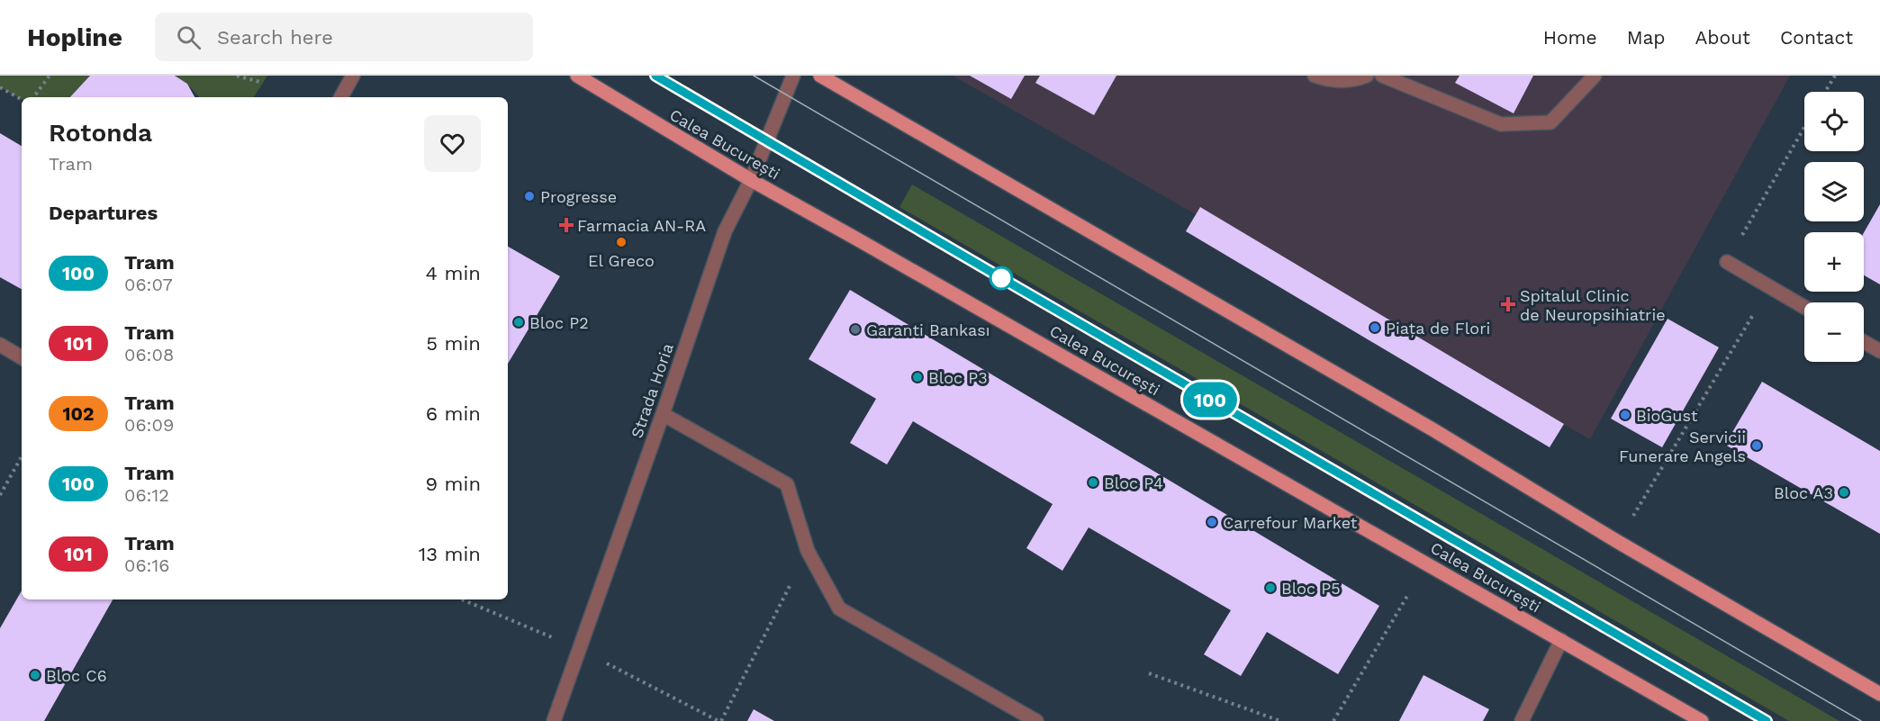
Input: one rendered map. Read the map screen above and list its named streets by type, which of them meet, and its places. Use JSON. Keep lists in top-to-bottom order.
{
  "streets": {
    "main road": ["Calea București"],
    "street": ["Strada Horia"]
  },
  "crossings": [
    ["Calea București", "Strada Horia"]
  ],
  "places": {
    "other": [
      "Progresse",
      "El Greco",
      "Bloc P2",
      "Piața de Flori",
      "Garanti Bankası",
      "Bloc P3",
      "BioGust",
      "Servicii Funerare Angels",
      "Bloc P4",
      "Bloc A3",
      "Carrefour Market",
      "Bloc P5",
      "Bloc C6"
    ],
    "health": ["Farmacia AN-RA", "Spitalul Clinic de Neuropsihiatrie"]
  },
  "lines": ["tram line 100"],
  "page": {
    "header": "Hopline",
    "search": "Search here",
    "nav": [
      "Home",
      "Map",
      "About",
      "Contact"
    ],
    "on_map": "100",
    "map_buttons": ["+", "−"],
    "heading": [
      ["Rotonda", "Tram"],
      "Departures"
    ],
    "list": [
      {
        "mark": "100",
        "name": "Tram",
        "note": "06:07",
        "value": "4 min"
      },
      {
        "mark": "101",
        "name": "Tram",
        "note": "06:08",
        "value": "5 min"
      },
      {
        "mark": "102",
        "name": "Tram",
        "note": "06:09",
        "value": "6 min"
      },
      {
        "mark": "100",
        "name": "Tram",
        "note": "06:12",
        "value": "9 min"
      },
      {
        "mark": "101",
        "name": "Tram",
        "note": "06:16",
        "value": "13 min"
      }
    ]
  }
}
